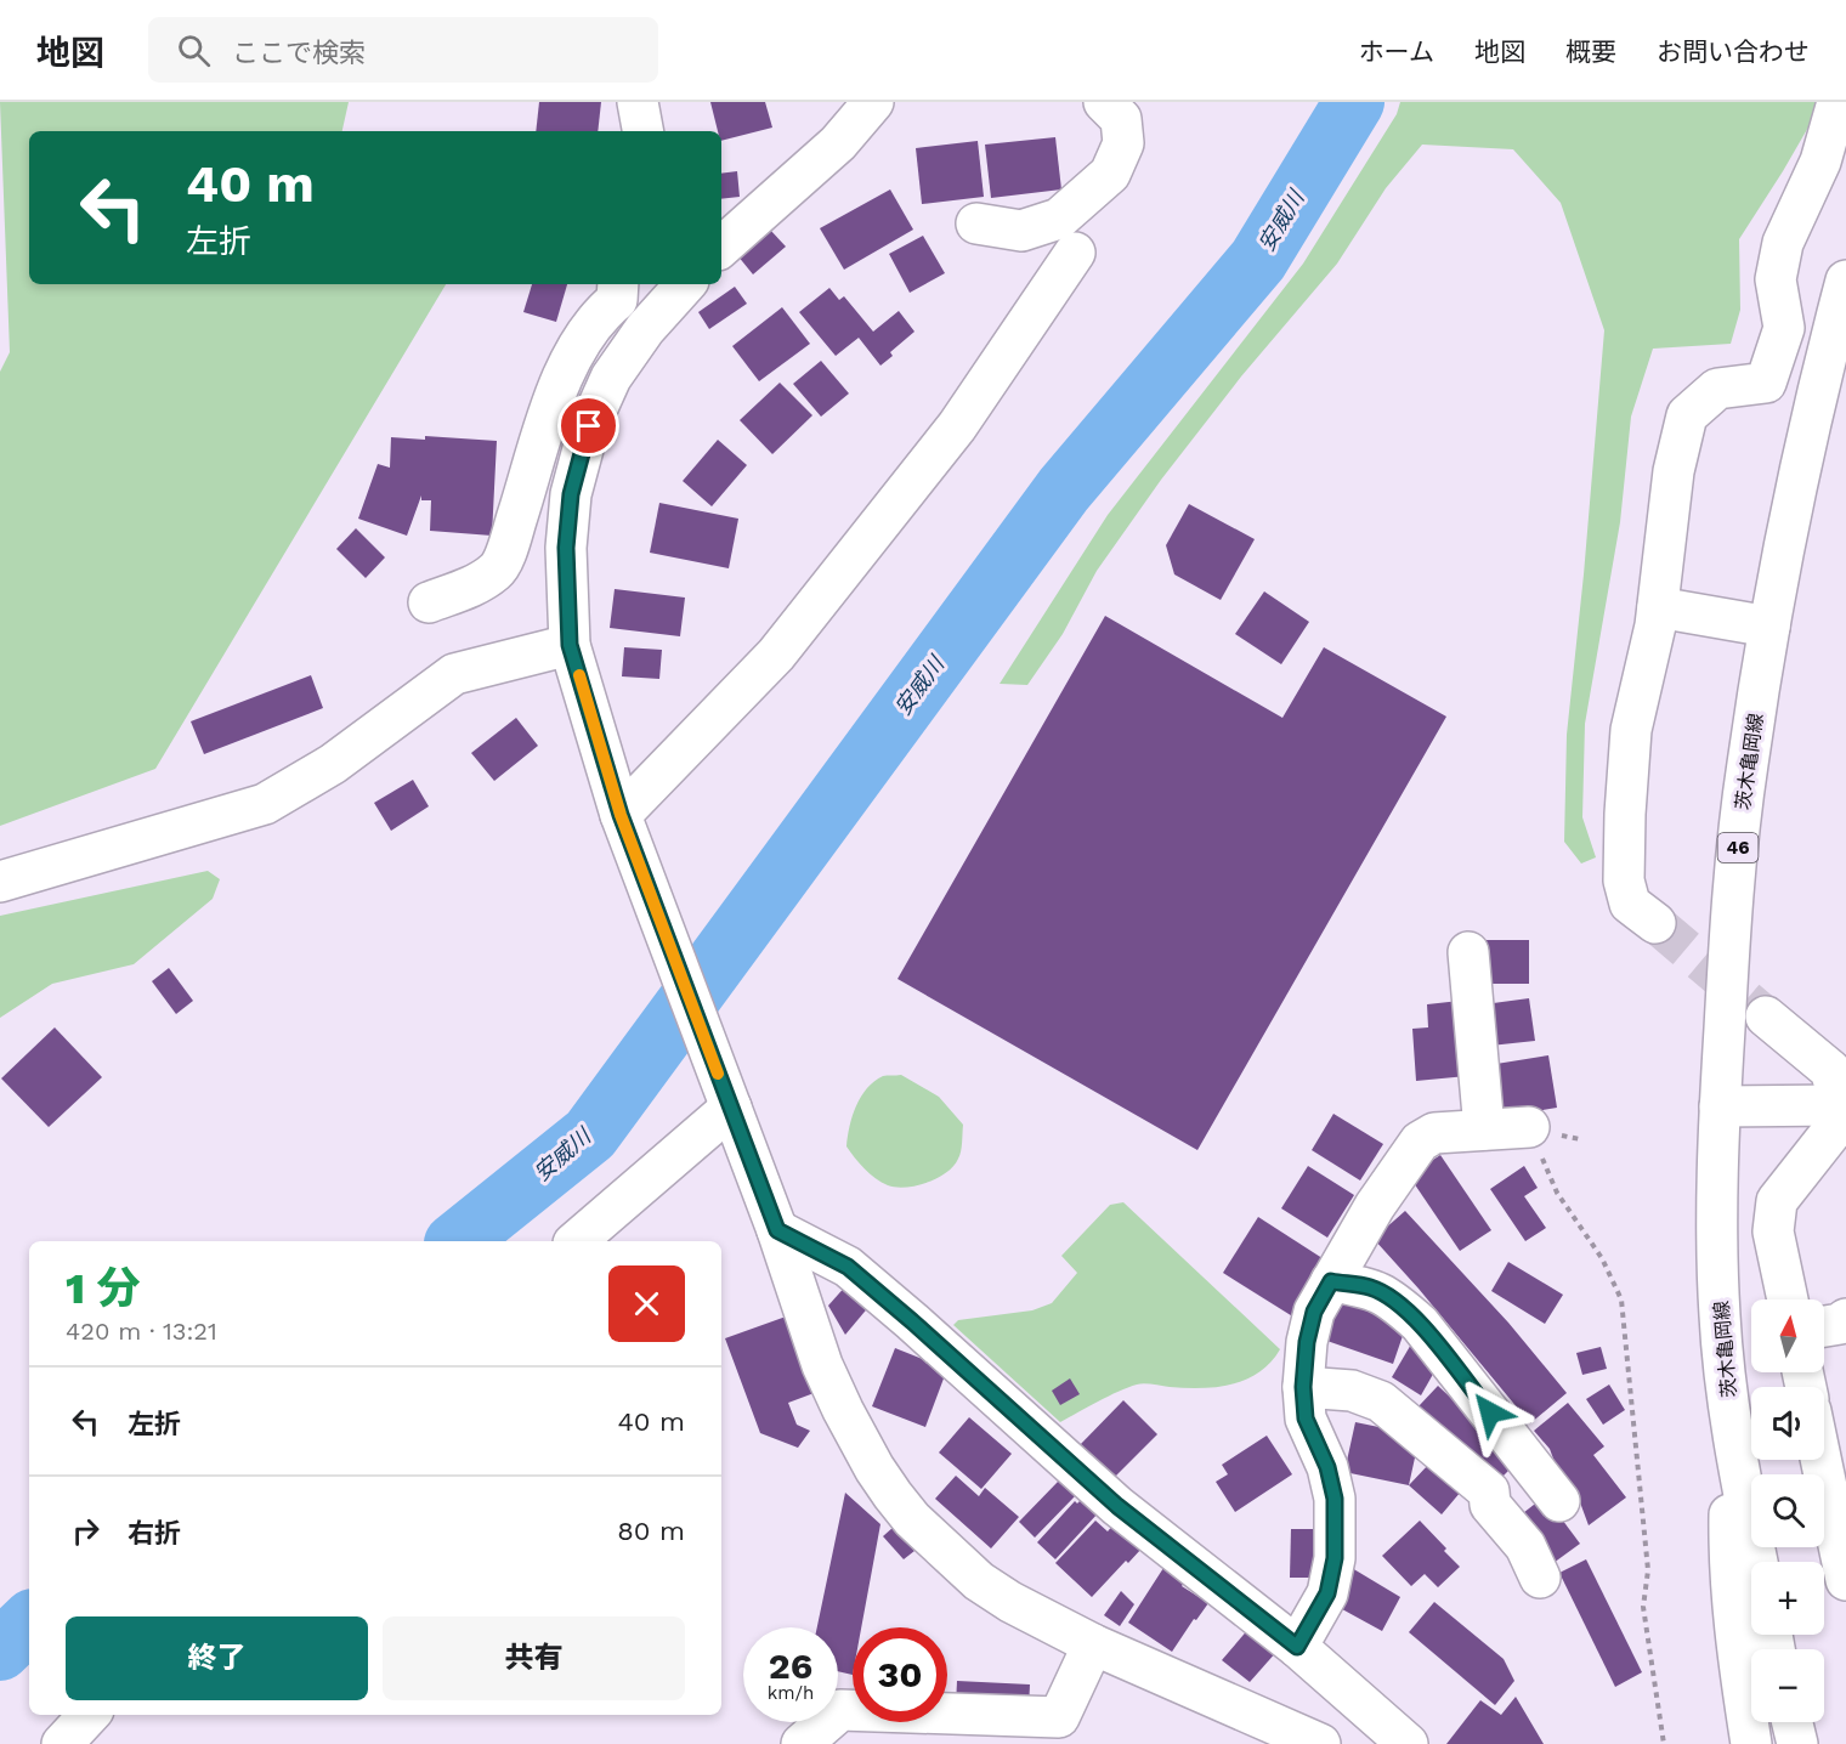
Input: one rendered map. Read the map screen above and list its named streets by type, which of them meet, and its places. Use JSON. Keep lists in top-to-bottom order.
{
  "streets": {
    "street": ["茨木亀岡線", "46"]
  },
  "water": ["安威川"],
  "north": "top",
  "page": {
    "header": "地図",
    "search": "ここで検索",
    "nav": [
      "ホーム",
      "地図",
      "概要",
      "お問い合わせ"
    ],
    "turn": ["40 m", "左折"],
    "heading": ["1 分", "420 m · 13:21"],
    "map_buttons": ["+", "−"],
    "list": [
      {
        "name": "左折",
        "value": "40 m"
      },
      {
        "name": "右折",
        "value": "80 m"
      }
    ],
    "buttons": ["終了", "共有"],
    "speed": "26 km/h",
    "limit": "30"
  }
}
